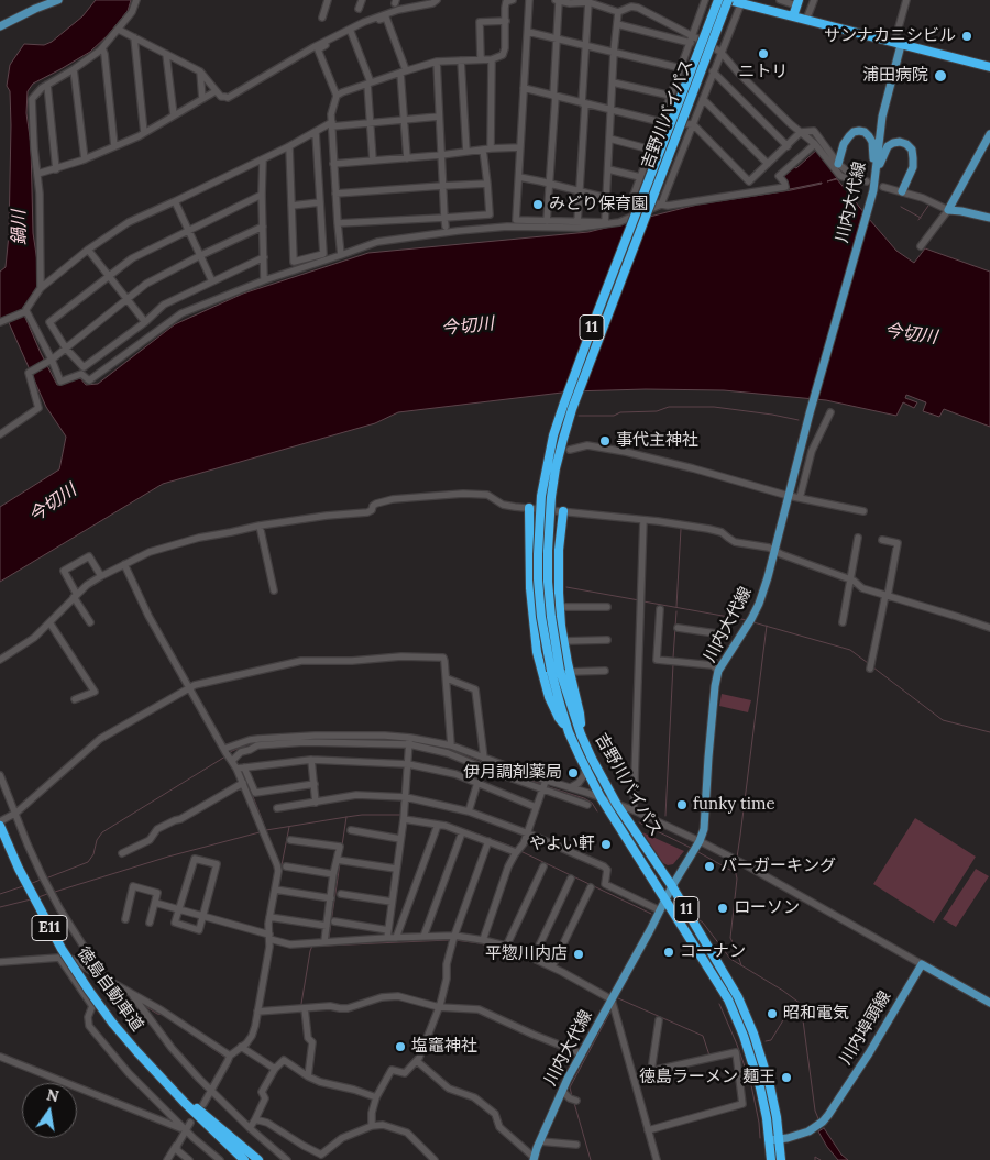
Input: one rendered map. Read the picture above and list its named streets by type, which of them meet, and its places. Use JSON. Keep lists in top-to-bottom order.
{
  "streets": {
    "highway": [
      "吉野川バイパス",
      "11",
      "E11",
      "徳島自動車道"
    ],
    "main road": ["川内大代線", "川内埠頭線"]
  },
  "crossings": [
    ["吉野川バイパス", "川内大代線"],
    ["吉野川バイパス", "11"],
    ["吉野川バイパス", "川内埠頭線"]
  ],
  "water": ["鍋川", "今切川"],
  "places": [
    "サンナカニシビル",
    "ニトリ",
    "浦田病院",
    "みどり保育園",
    "事代主神社",
    "伊月調剤薬局",
    "funky time",
    "やよい軒",
    "バーガーキング",
    "ローソン",
    "コーナン",
    "平惣川内店",
    "昭和電気",
    "塩竈神社",
    "徳島ラーメン 麺王"
  ],
  "north": "top"
}
